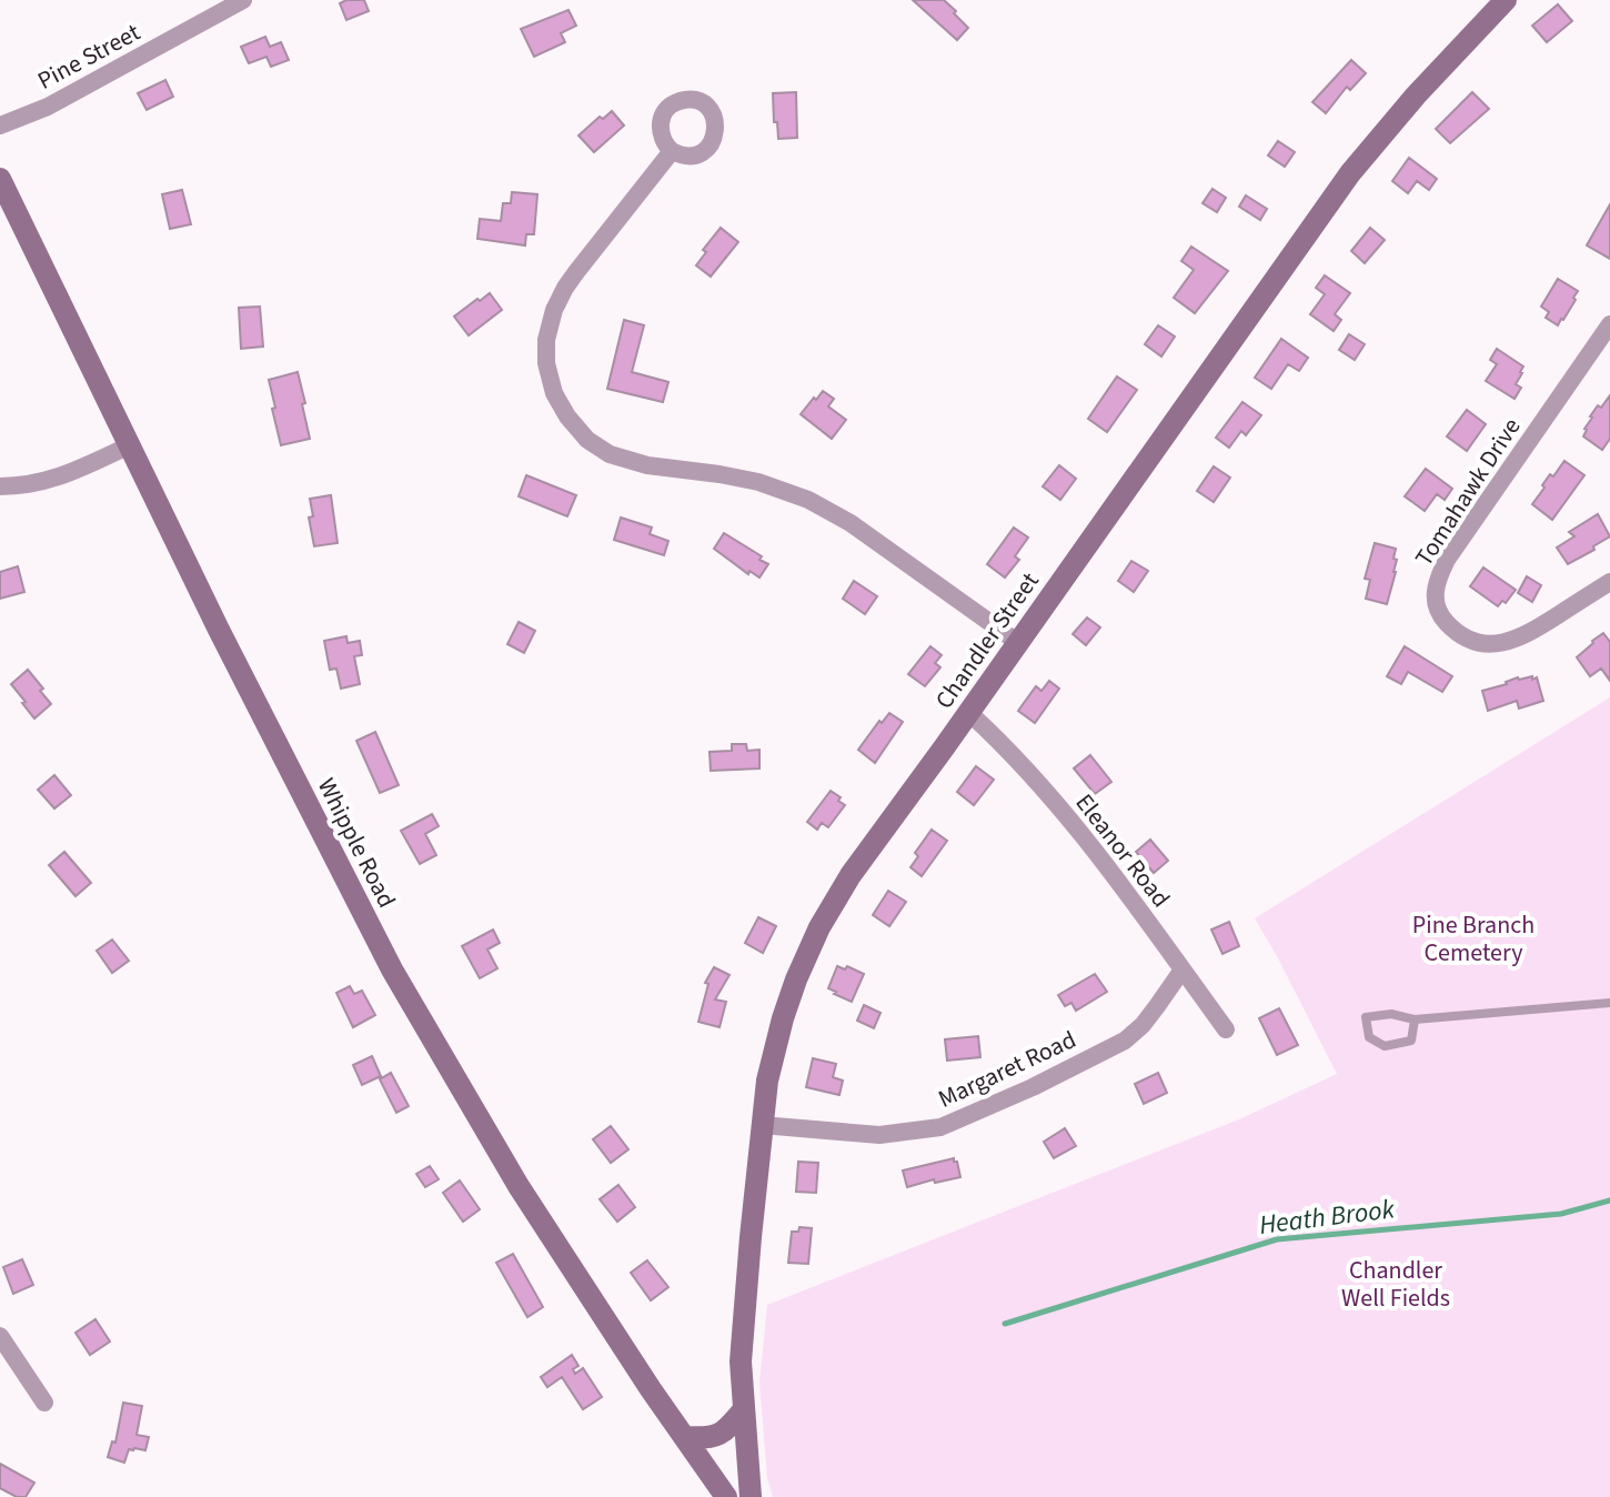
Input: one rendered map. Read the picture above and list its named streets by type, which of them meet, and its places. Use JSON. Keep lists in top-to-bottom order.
{
  "streets": {
    "main road": ["Chandler Street", "Whipple Road"],
    "street": [
      "Pine Street",
      "Tomahawk Drive",
      "Eleanor Road",
      "Margaret Road"
    ]
  },
  "crossings": [
    ["Chandler Street", "Eleanor Road"],
    ["Chandler Street", "Margaret Road"],
    ["Eleanor Road", "Margaret Road"]
  ],
  "water": ["Heath Brook"],
  "parks": ["Pine Branch Cemetery", "Chandler Well Fields"]
}
